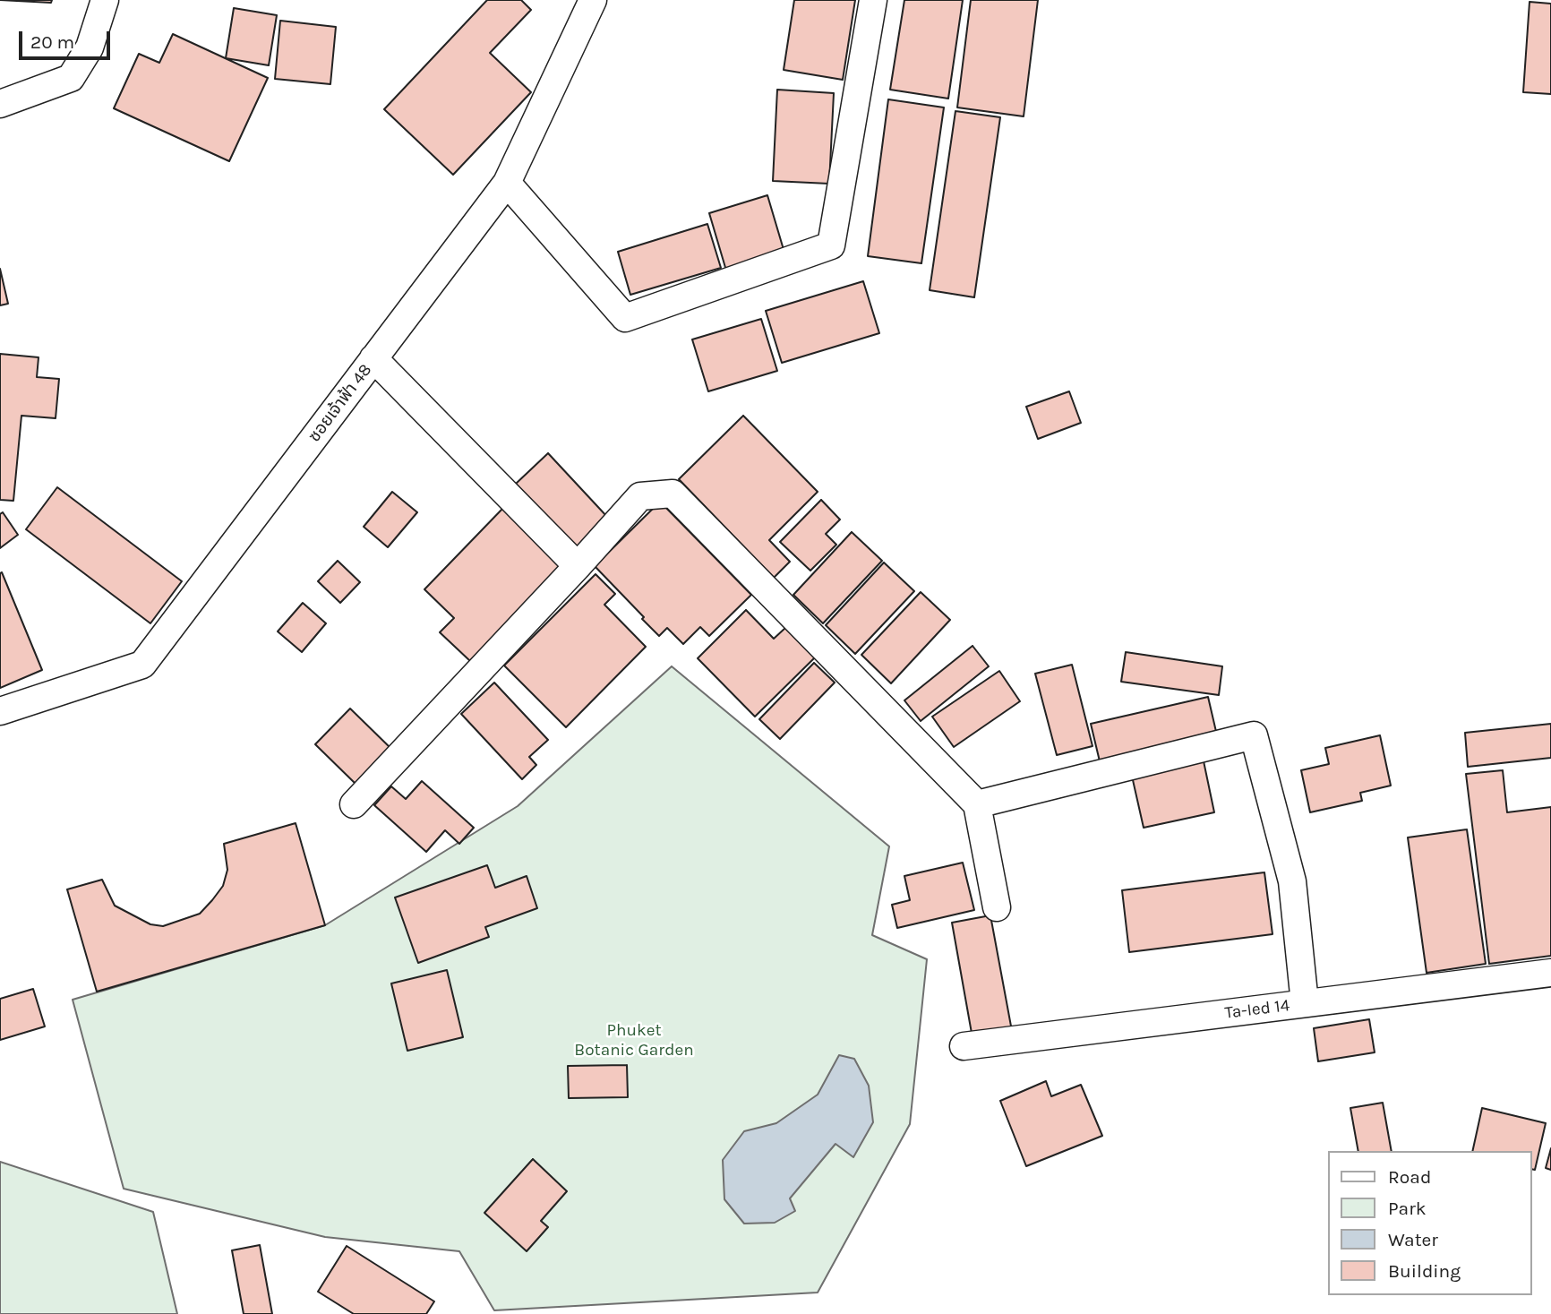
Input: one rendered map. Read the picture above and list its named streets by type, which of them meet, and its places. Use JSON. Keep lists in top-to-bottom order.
{
  "streets": {
    "street": ["ซอยเจ้าฟ้า 48", "Ta-Ied 14"]
  },
  "parks": ["Phuket Botanic Garden"],
  "legend": [
    "Road",
    "Park",
    "Water",
    "Building"
  ],
  "scale_bar": "20 m"
}
